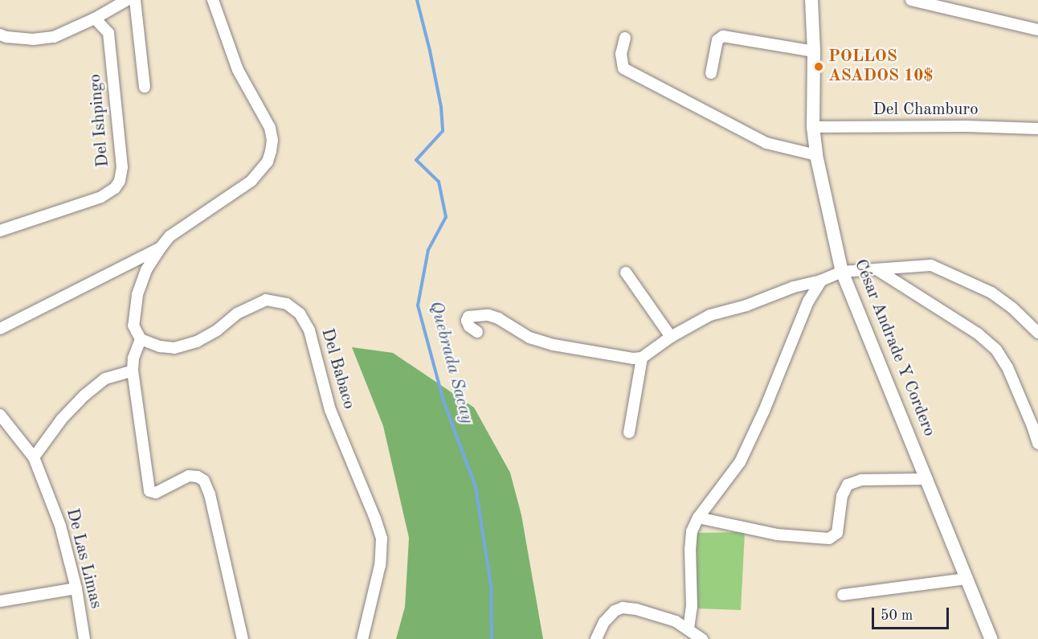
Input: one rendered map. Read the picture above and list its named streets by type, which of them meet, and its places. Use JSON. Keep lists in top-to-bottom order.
{
  "streets": {
    "street": [
      "Del Chamburo",
      "Del Ishpingo",
      "César Andrade Y Cordero",
      "Del Babaco",
      "De Las Limas"
    ]
  },
  "crossings": [
    ["Del Chamburo", "César Andrade Y Cordero"]
  ],
  "water": ["Quebrada Sacay"],
  "places": ["POLLOS ASADOS 10$"],
  "scale_bar": "50 m"
}
